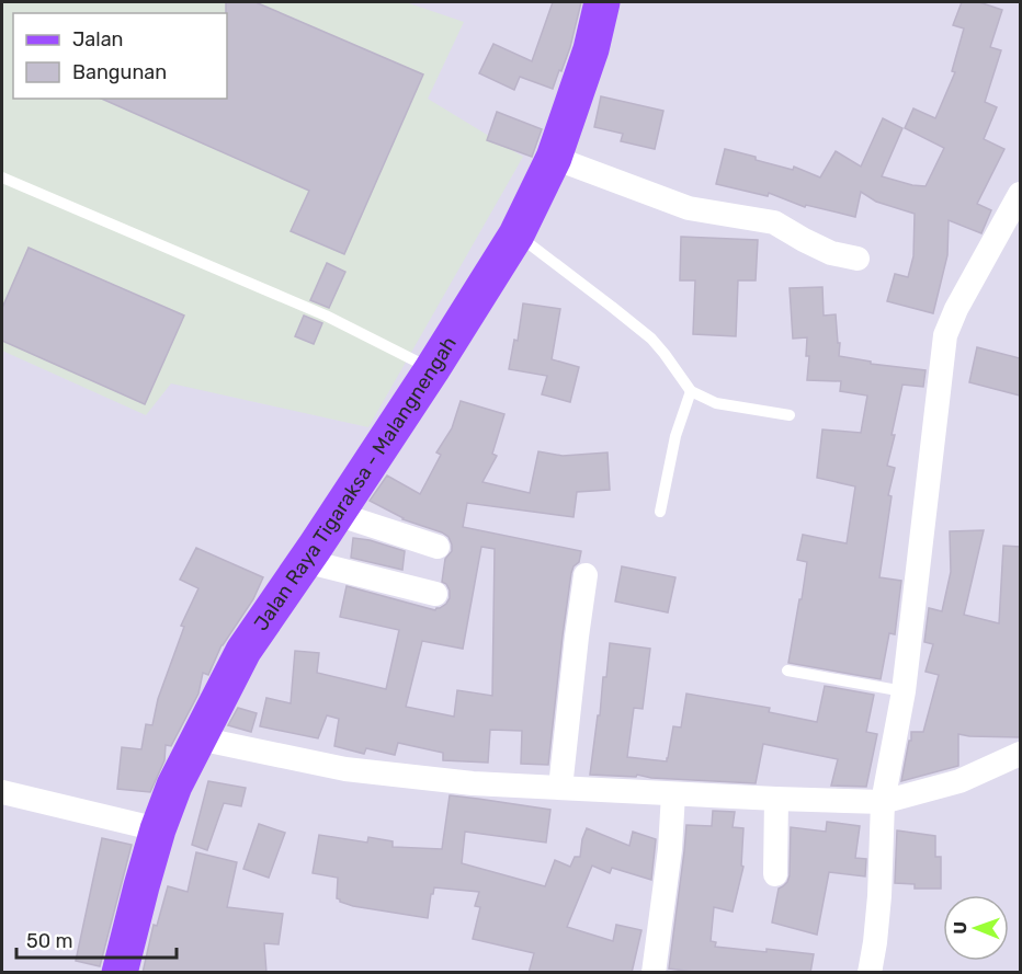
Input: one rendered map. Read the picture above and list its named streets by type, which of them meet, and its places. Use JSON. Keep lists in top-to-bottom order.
{
  "streets": {
    "main road": ["Jalan Raya Tigaraksa - Malangnengah"]
  },
  "legend": ["Jalan", "Bangunan"],
  "scale_bar": "50 m",
  "north": "left"
}
